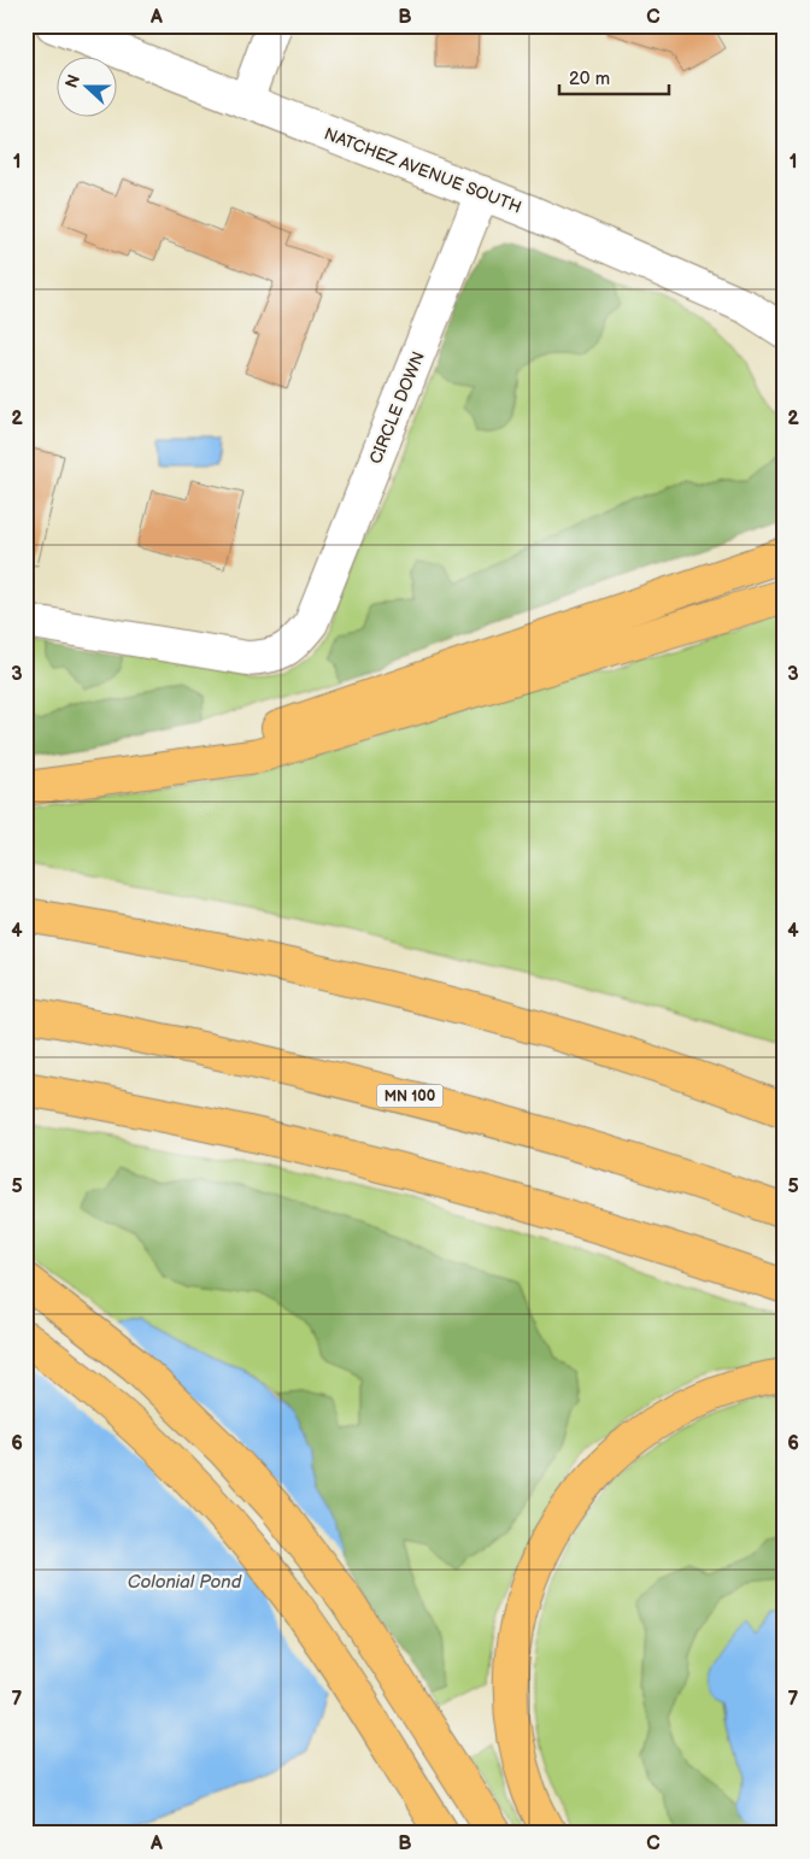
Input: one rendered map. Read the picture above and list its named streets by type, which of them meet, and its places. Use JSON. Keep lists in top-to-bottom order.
{
  "streets": {
    "highway": ["MN 100"],
    "street": ["NATCHEZ AVENUE SOUTH", "CIRCLE DOWN"]
  },
  "crossings": [
    ["NATCHEZ AVENUE SOUTH", "CIRCLE DOWN"]
  ],
  "water": ["Colonial Pond"],
  "scale_bar": "20 m",
  "north": "left",
  "grid": {
    "columns": ["A", "B", "C"],
    "rows": [
      "1",
      "2",
      "3",
      "4",
      "5",
      "6",
      "7"
    ]
  }
}
